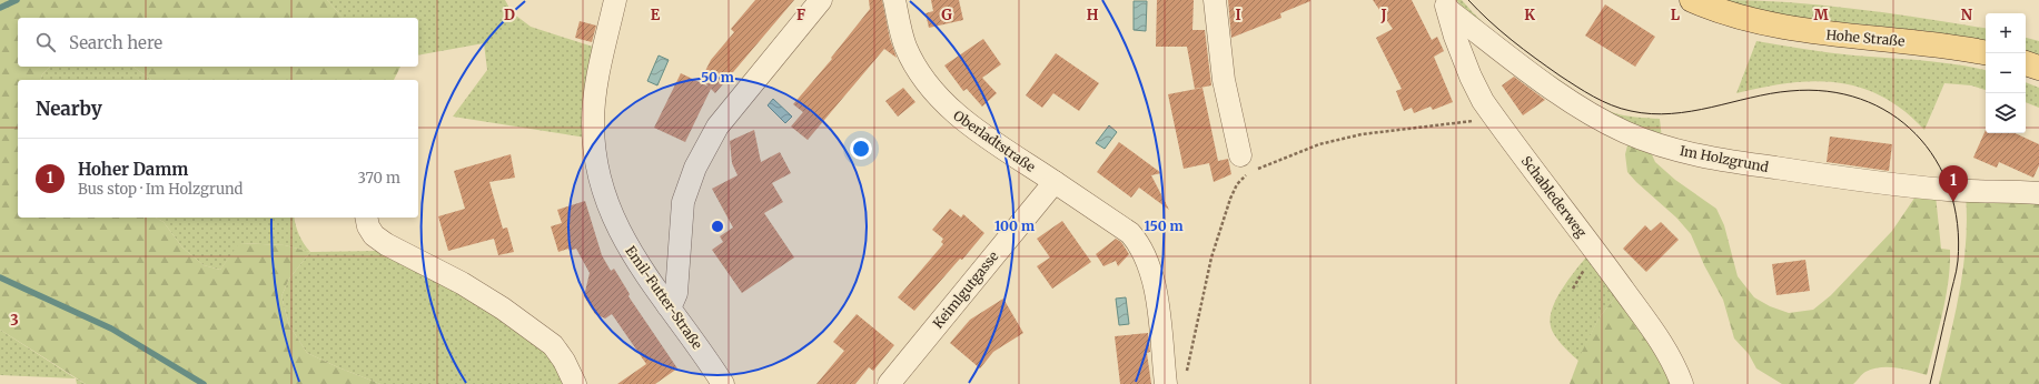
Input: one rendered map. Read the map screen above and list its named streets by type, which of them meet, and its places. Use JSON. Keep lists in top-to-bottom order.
{
  "streets": {
    "main road": ["Hohe Straße"],
    "street": [
      "Oberladtstraße",
      "Im Holzgrund",
      "Schablederweg",
      "Keimlgutgasse",
      "Emil-Futter-Straße"
    ]
  },
  "crossings": [
    ["Oberladtstraße", "Keimlgutgasse"],
    ["Im Holzgrund", "Schablederweg"]
  ],
  "page": {
    "map_buttons": ["+", "−"],
    "search": "Search here",
    "heading": "Nearby",
    "list": [
      {
        "mark": "1",
        "name": "Hoher Damm",
        "note": "Bus stop · Im Holzgrund",
        "value": "370 m"
      }
    ],
    "pins": "1"
  },
  "grid": {
    "columns": [
      "D",
      "E",
      "F",
      "G",
      "H",
      "I",
      "J",
      "K",
      "L",
      "M",
      "N"
    ],
    "rows": ["3"]
  },
  "rings": ["50 m", "100 m", "150 m"]
}
